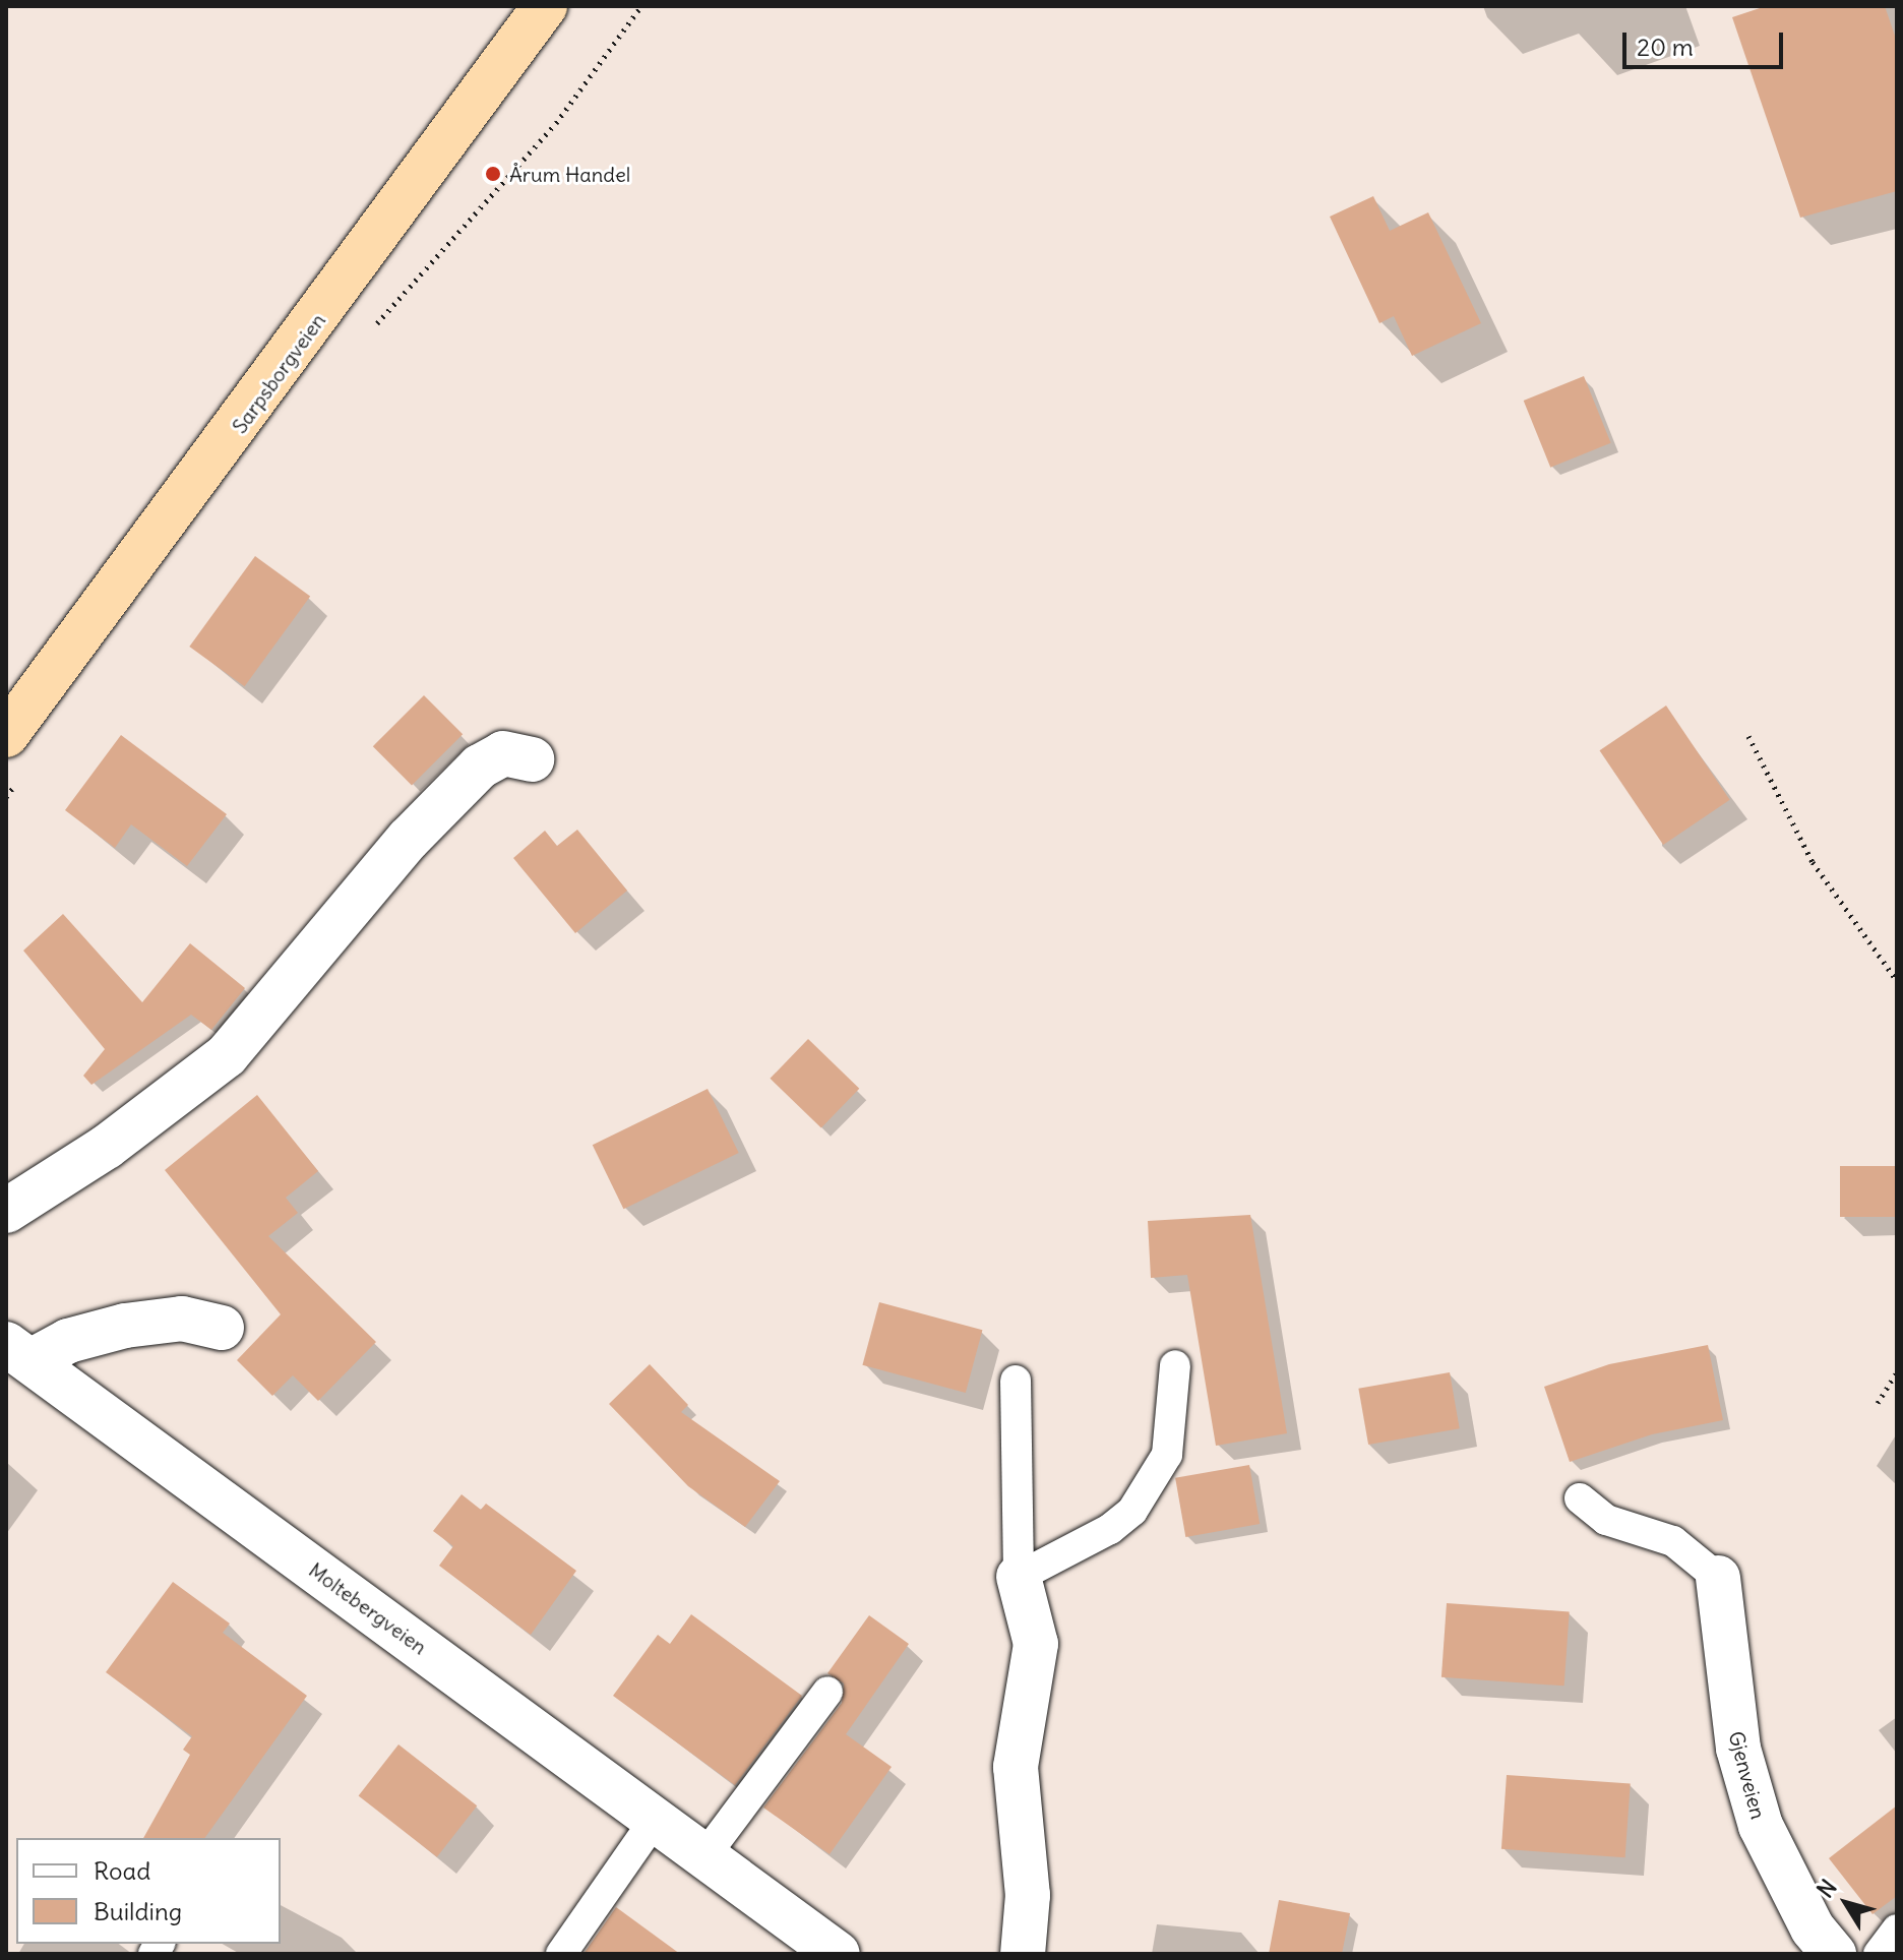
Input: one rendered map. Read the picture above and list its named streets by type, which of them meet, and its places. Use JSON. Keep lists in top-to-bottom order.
{
  "streets": {
    "highway": ["Sarpsborgveien"],
    "street": ["Moltebergveien", "Gjenveien"]
  },
  "places": ["Årum Handel"],
  "legend": ["Road", "Building"],
  "scale_bar": "20 m",
  "north": "top left"
}
